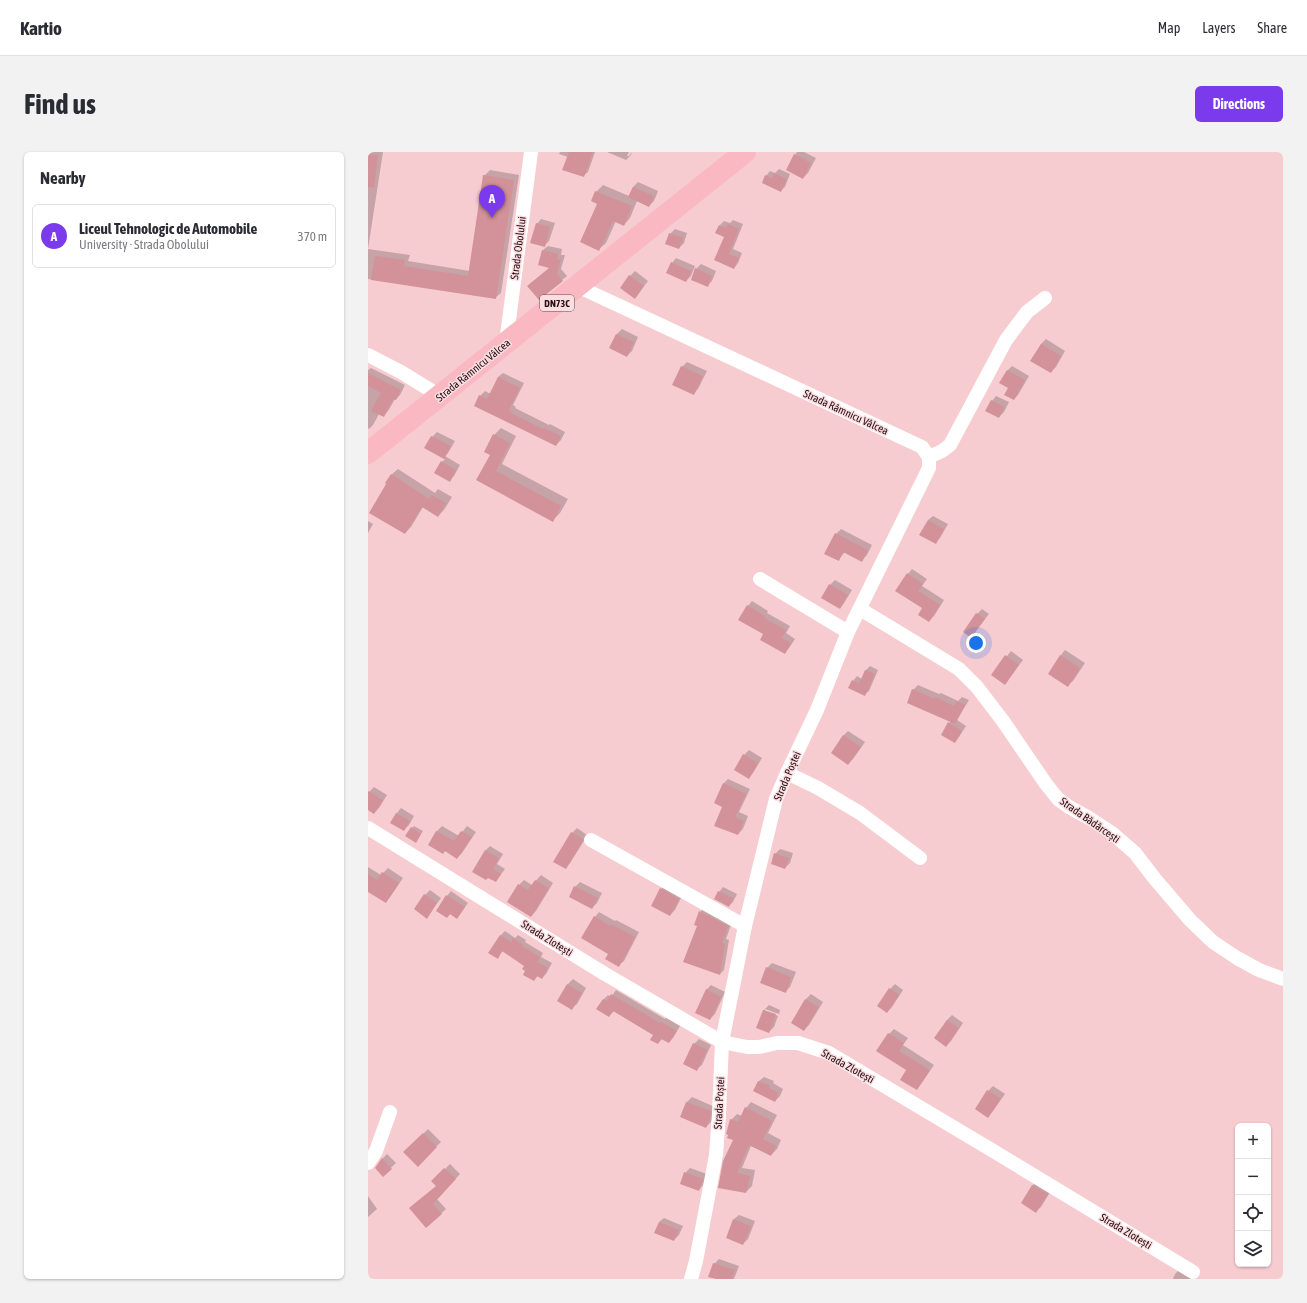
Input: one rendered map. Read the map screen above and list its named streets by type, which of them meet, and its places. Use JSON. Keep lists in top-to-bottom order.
{
  "streets": {
    "main road": ["DN73C", "Strada Râmnicu Vâlcea"],
    "street": [
      "Strada Obolului",
      "Strada Poștei",
      "Strada Bădărcești",
      "Strada Zlotești"
    ]
  },
  "crossings": [
    ["Strada Obolului", "Strada Râmnicu Vâlcea"],
    ["Strada Râmnicu Vâlcea", "Strada Poștei"],
    ["Strada Poștei", "Strada Bădărcești"],
    ["Strada Poștei", "Strada Zlotești"]
  ],
  "page": {
    "header": "Kartio",
    "nav": ["Map", "Layers", "Share"],
    "buttons": "Directions",
    "title": "Find us",
    "heading": "Nearby",
    "pins": "A",
    "list": [
      {
        "mark": "A",
        "name": "Liceul Tehnologic de Automobile",
        "note": "University · Strada Obolului",
        "value": "370 m"
      }
    ],
    "map_buttons": ["+", "−"]
  }
}
